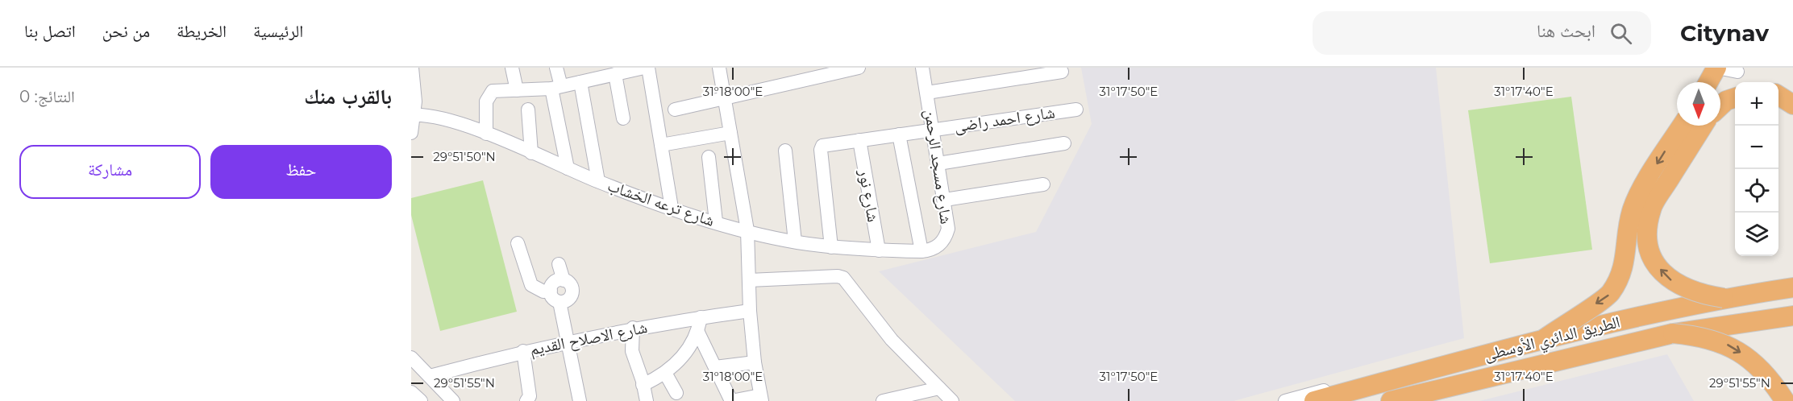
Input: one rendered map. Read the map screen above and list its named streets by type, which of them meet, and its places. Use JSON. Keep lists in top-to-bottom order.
{
  "streets": {
    "highway": ["الطريق الدائري الأوسطى"],
    "street": [
      "شارع احمد راضى",
      "شارع مسجد الرحمن",
      "شارع نور",
      "شارع ترعه الخشاب",
      "شارع الاصلاح القديم"
    ]
  },
  "crossings": [
    ["شارع احمد راضى", "شارع مسجد الرحمن"],
    ["شارع احمد راضى", "شارع نور"],
    ["شارع احمد راضى", "شارع ترعه الخشاب"],
    ["شارع مسجد الرحمن", "شارع ترعه الخشاب"],
    ["شارع نور", "شارع ترعه الخشاب"]
  ],
  "north": "bottom",
  "page": {
    "header": "Citynav",
    "search": "ابحث هنا",
    "nav": [
      "الرئيسية",
      "الخريطة",
      "من نحن",
      "اتصل بنا"
    ],
    "heading": ["بالقرب منك", "النتائج: 0"],
    "map_buttons": ["+", "−"],
    "buttons": ["حفظ", "مشاركة"]
  },
  "coordinates": [
    "31°18'00\"E",
    "31°17'50\"E",
    "31°17'40\"E",
    "29°51'50\"N",
    "29°51'55\"N"
  ]
}
